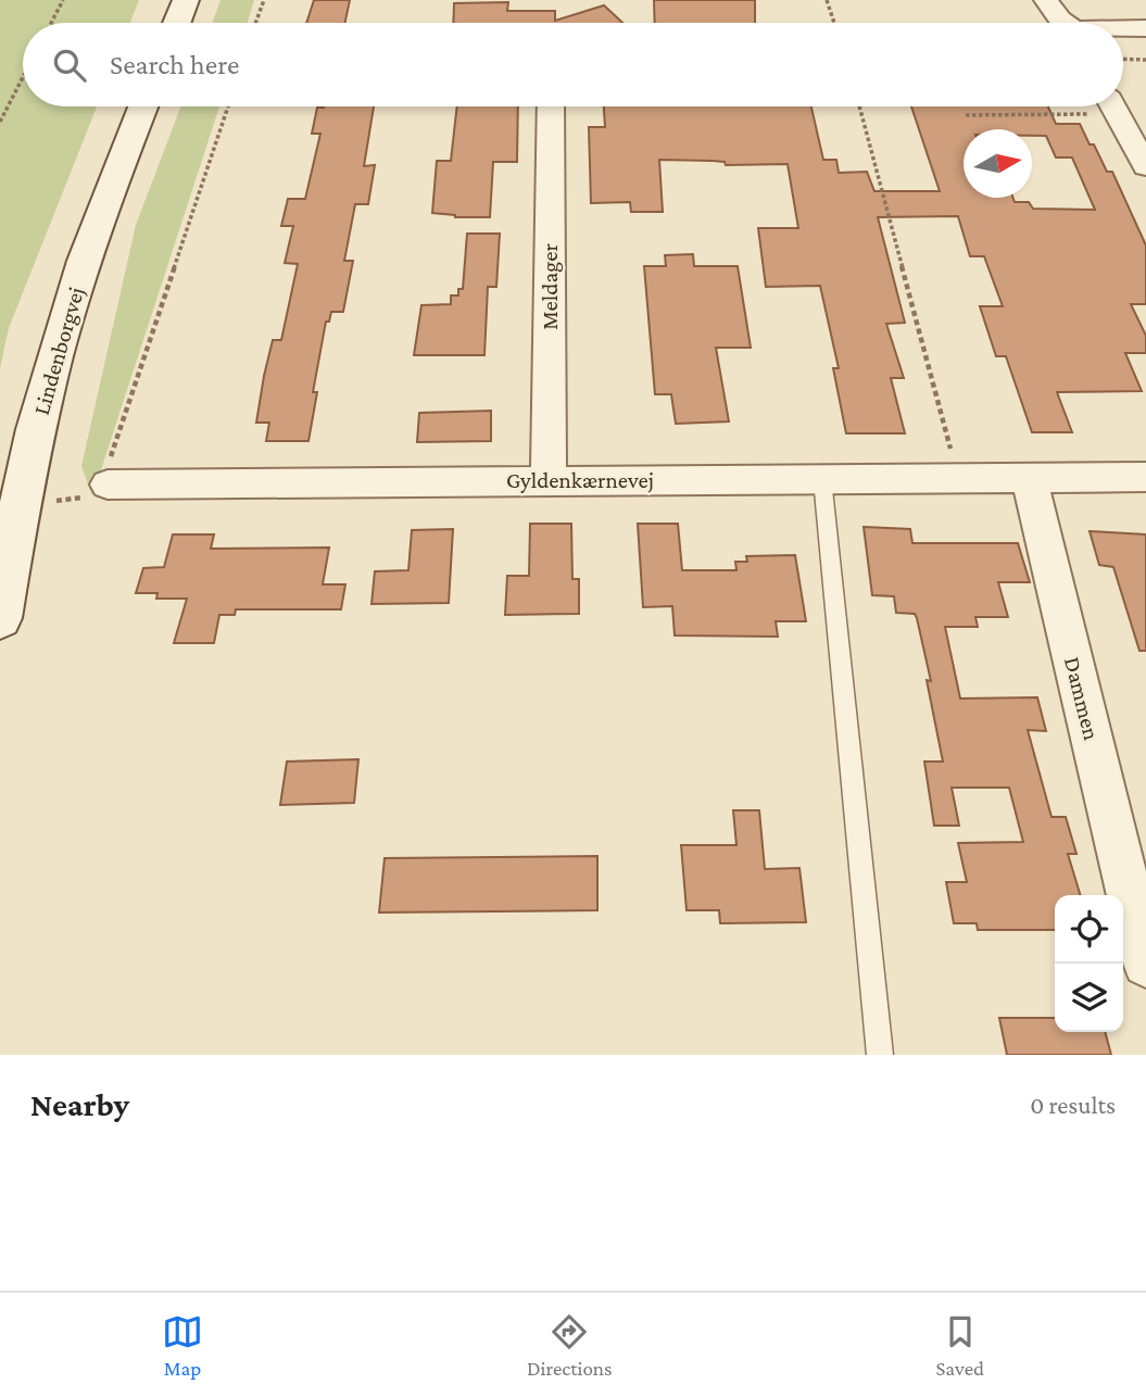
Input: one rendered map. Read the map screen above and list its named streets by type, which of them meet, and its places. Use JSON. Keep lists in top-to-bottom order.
{
  "streets": {
    "main road": ["Lindenborgvej"],
    "street": ["Meldager", "Gyldenkærnevej", "Dammen"]
  },
  "crossings": [
    ["Meldager", "Gyldenkærnevej"],
    ["Gyldenkærnevej", "Dammen"]
  ],
  "north": "right",
  "page": {
    "search": "Search here",
    "heading": ["Nearby", "0 results"],
    "nav": ["Map", "Directions", "Saved"]
  }
}
